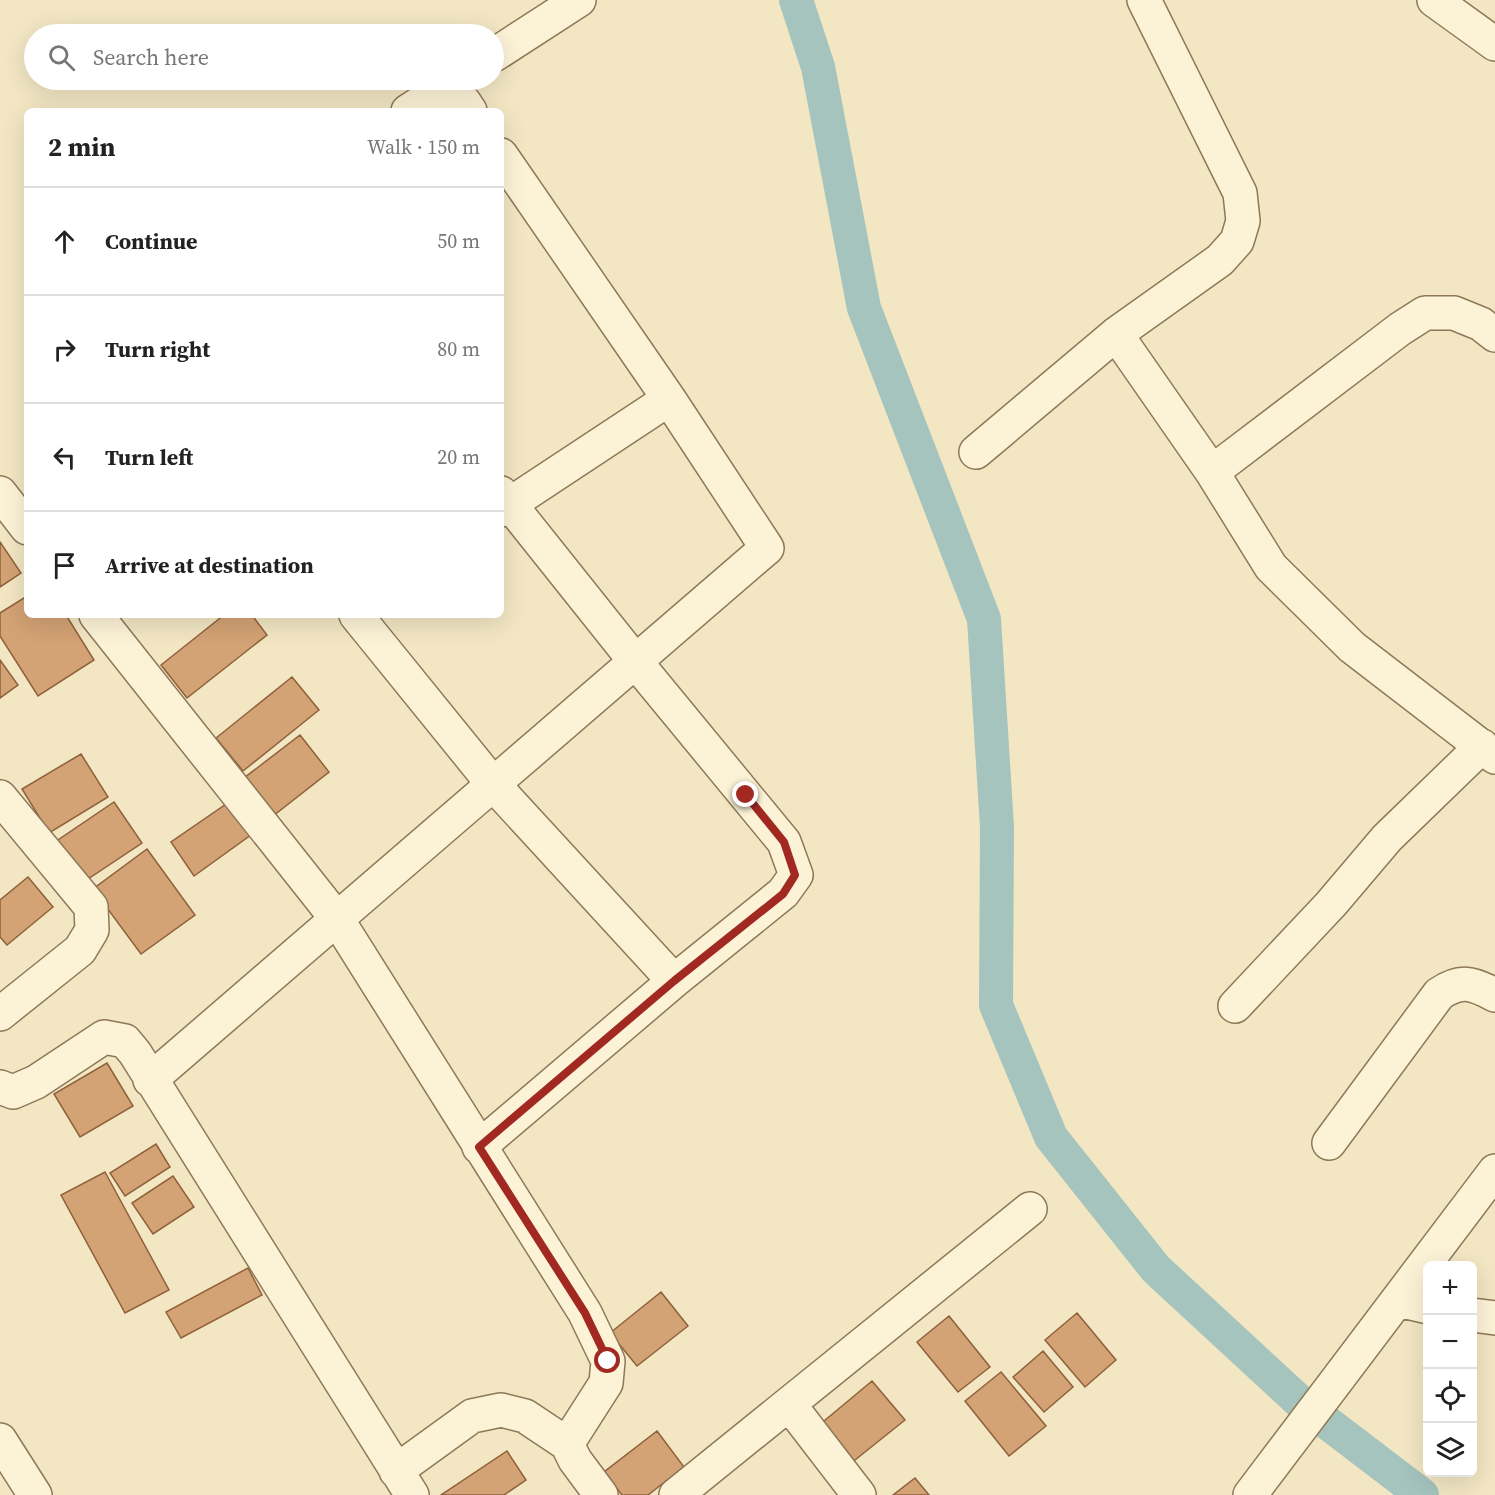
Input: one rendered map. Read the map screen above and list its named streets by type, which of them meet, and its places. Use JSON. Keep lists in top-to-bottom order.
{
  "page": {
    "search": "Search here",
    "heading": ["2 min", "Walk · 150 m"],
    "list": [
      ["Continue", "50 m"],
      ["Turn right", "80 m"],
      ["Turn left", "20 m"],
      "Arrive at destination"
    ],
    "map_buttons": ["+", "−"]
  }
}
